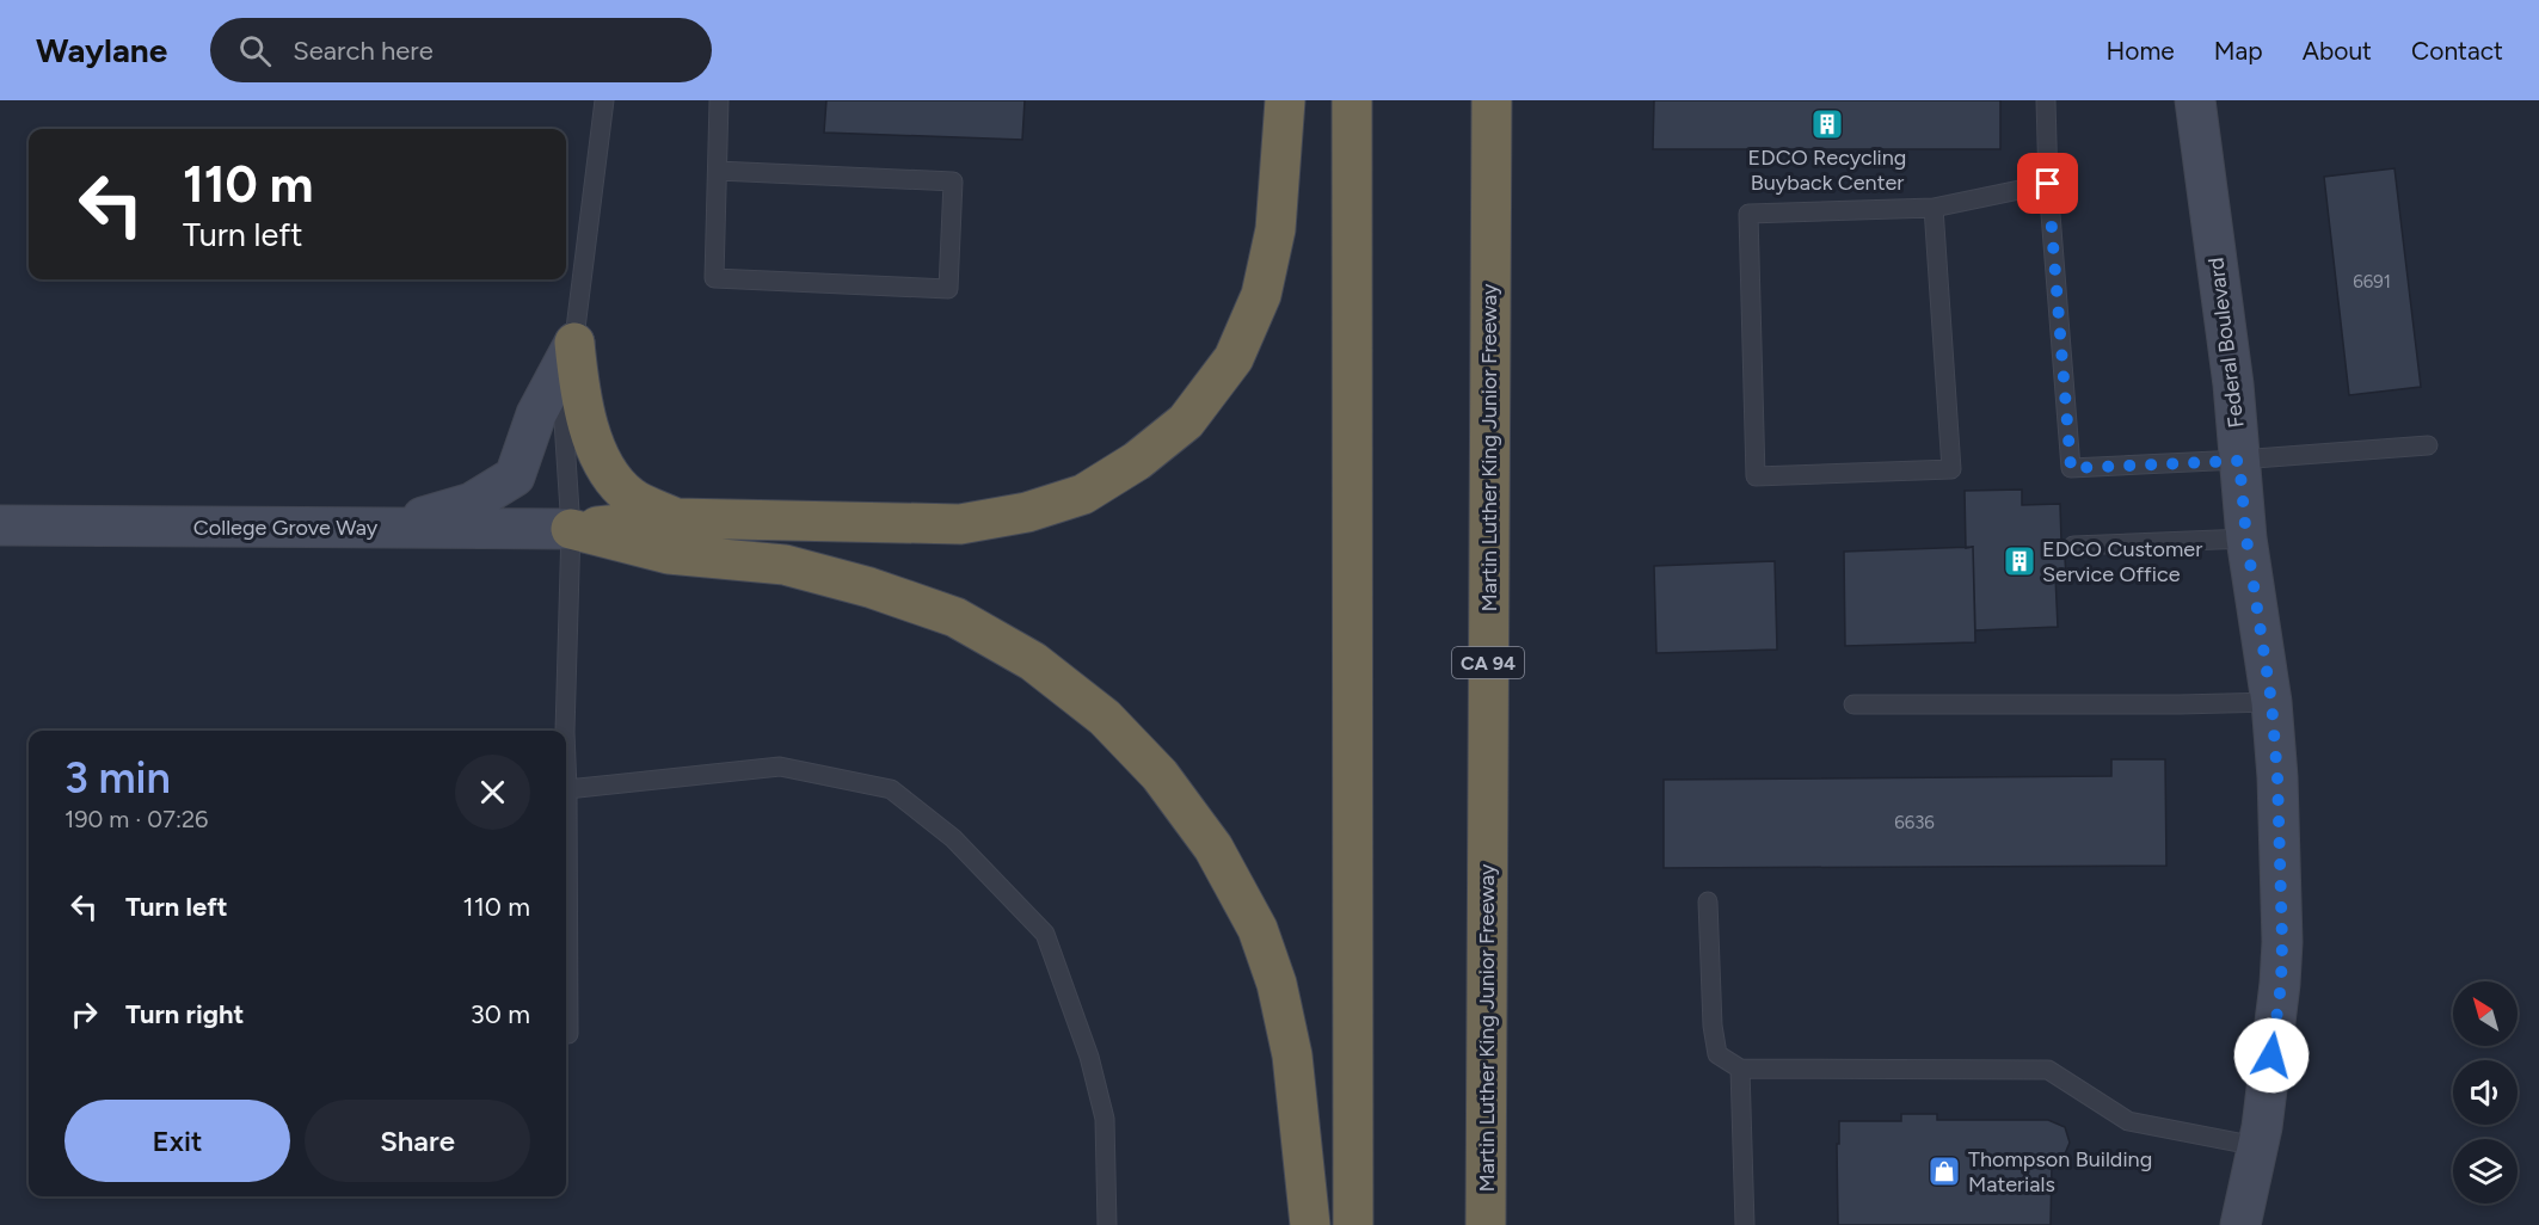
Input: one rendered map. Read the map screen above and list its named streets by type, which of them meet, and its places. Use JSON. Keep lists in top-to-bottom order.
{
  "streets": {
    "highway": ["Martin Luther King Junior Freeway", "CA 94"],
    "main road": ["Federal Boulevard", "College Grove Way"]
  },
  "places": {
    "building": ["EDCO Recycling Buyback Center", "EDCO Customer Service Office"],
    "shop": ["Thompson Building Materials"]
  },
  "house_numbers": ["6691", "6636"],
  "north": "top left",
  "page": {
    "header": "Waylane",
    "search": "Search here",
    "nav": [
      "Home",
      "Map",
      "About",
      "Contact"
    ],
    "turn": ["110 m", "Turn left"],
    "heading": ["3 min", "190 m · 07:26"],
    "list": [
      {
        "name": "Turn left",
        "value": "110 m"
      },
      {
        "name": "Turn right",
        "value": "30 m"
      }
    ],
    "buttons": ["Exit", "Share"]
  }
}
